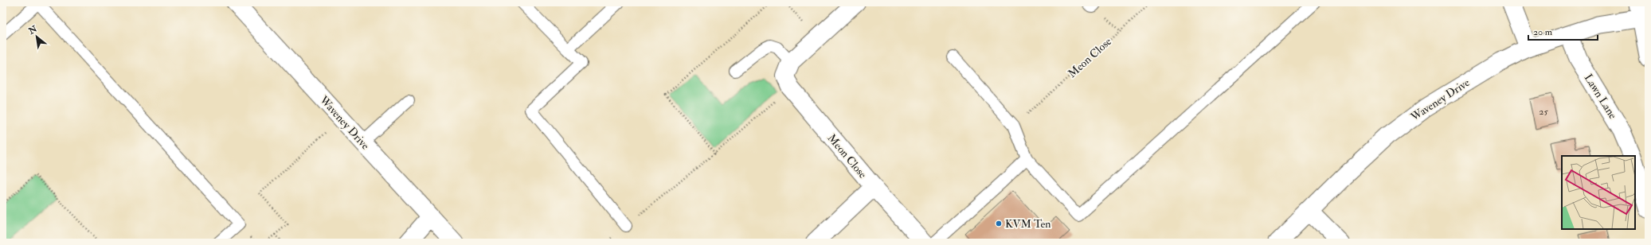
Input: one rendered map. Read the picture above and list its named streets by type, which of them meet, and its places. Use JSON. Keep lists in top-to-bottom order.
{
  "streets": {
    "street": ["Meon Close", "Lawn Lane", "Waveney Drive"]
  },
  "crossings": [
    ["Lawn Lane", "Waveney Drive"]
  ],
  "places": ["KVM Ten"],
  "house_numbers": ["25"],
  "scale_bar": "20 m",
  "north": "top left"
}
